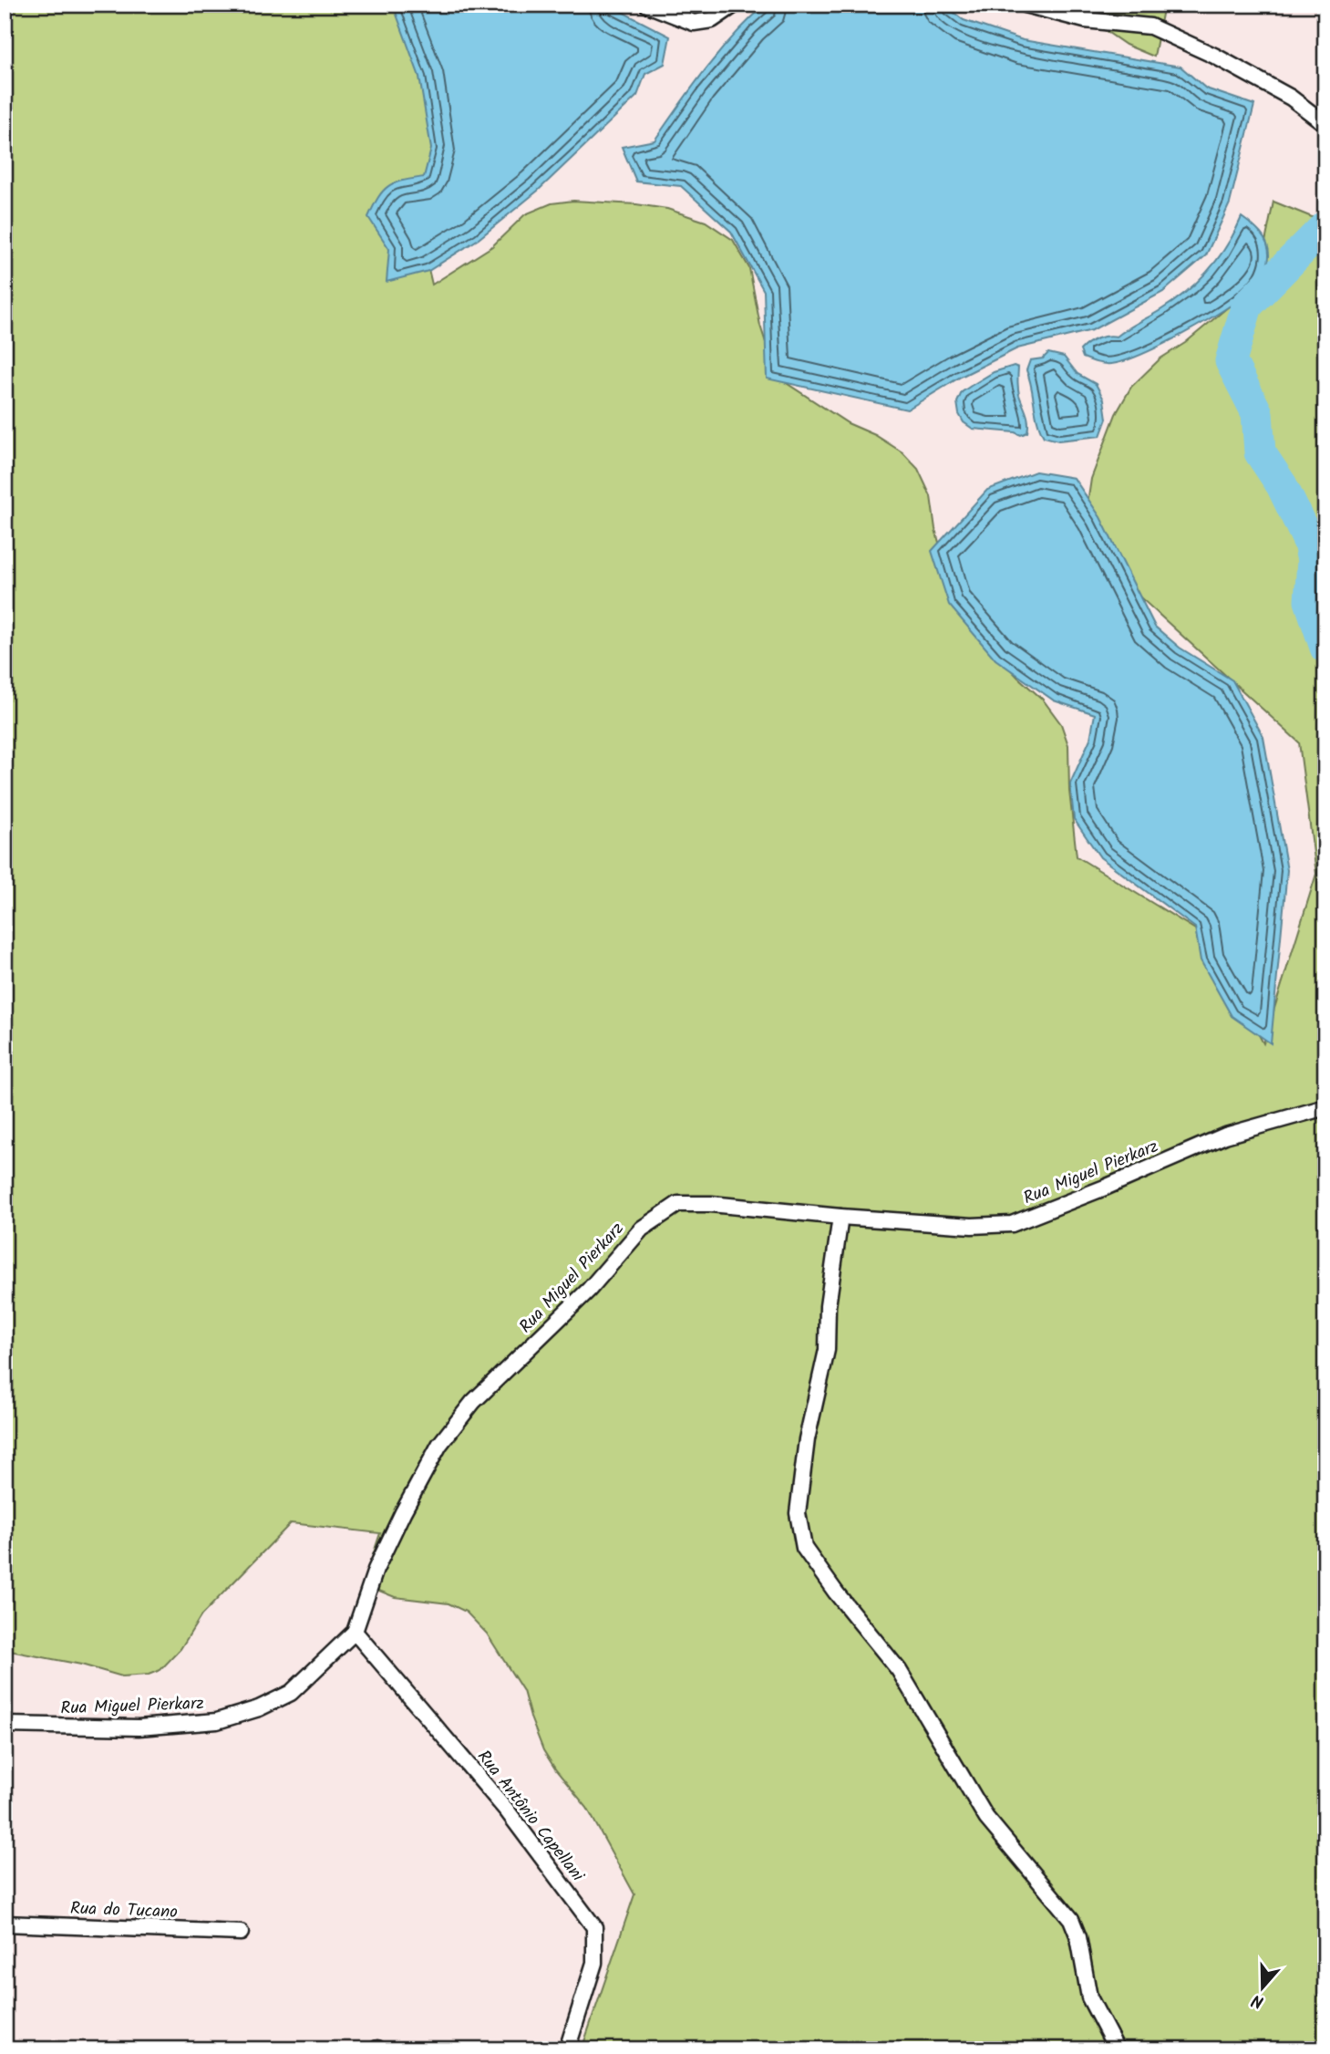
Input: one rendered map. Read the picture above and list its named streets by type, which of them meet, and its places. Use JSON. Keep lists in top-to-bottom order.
{
  "streets": {
    "street": ["Rua Miguel Pierkarz", "Rua Antônio Capellani", "Rua do Tucano"]
  },
  "crossings": [
    ["Rua Miguel Pierkarz", "Rua Antônio Capellani"]
  ],
  "north": "bottom"
}
